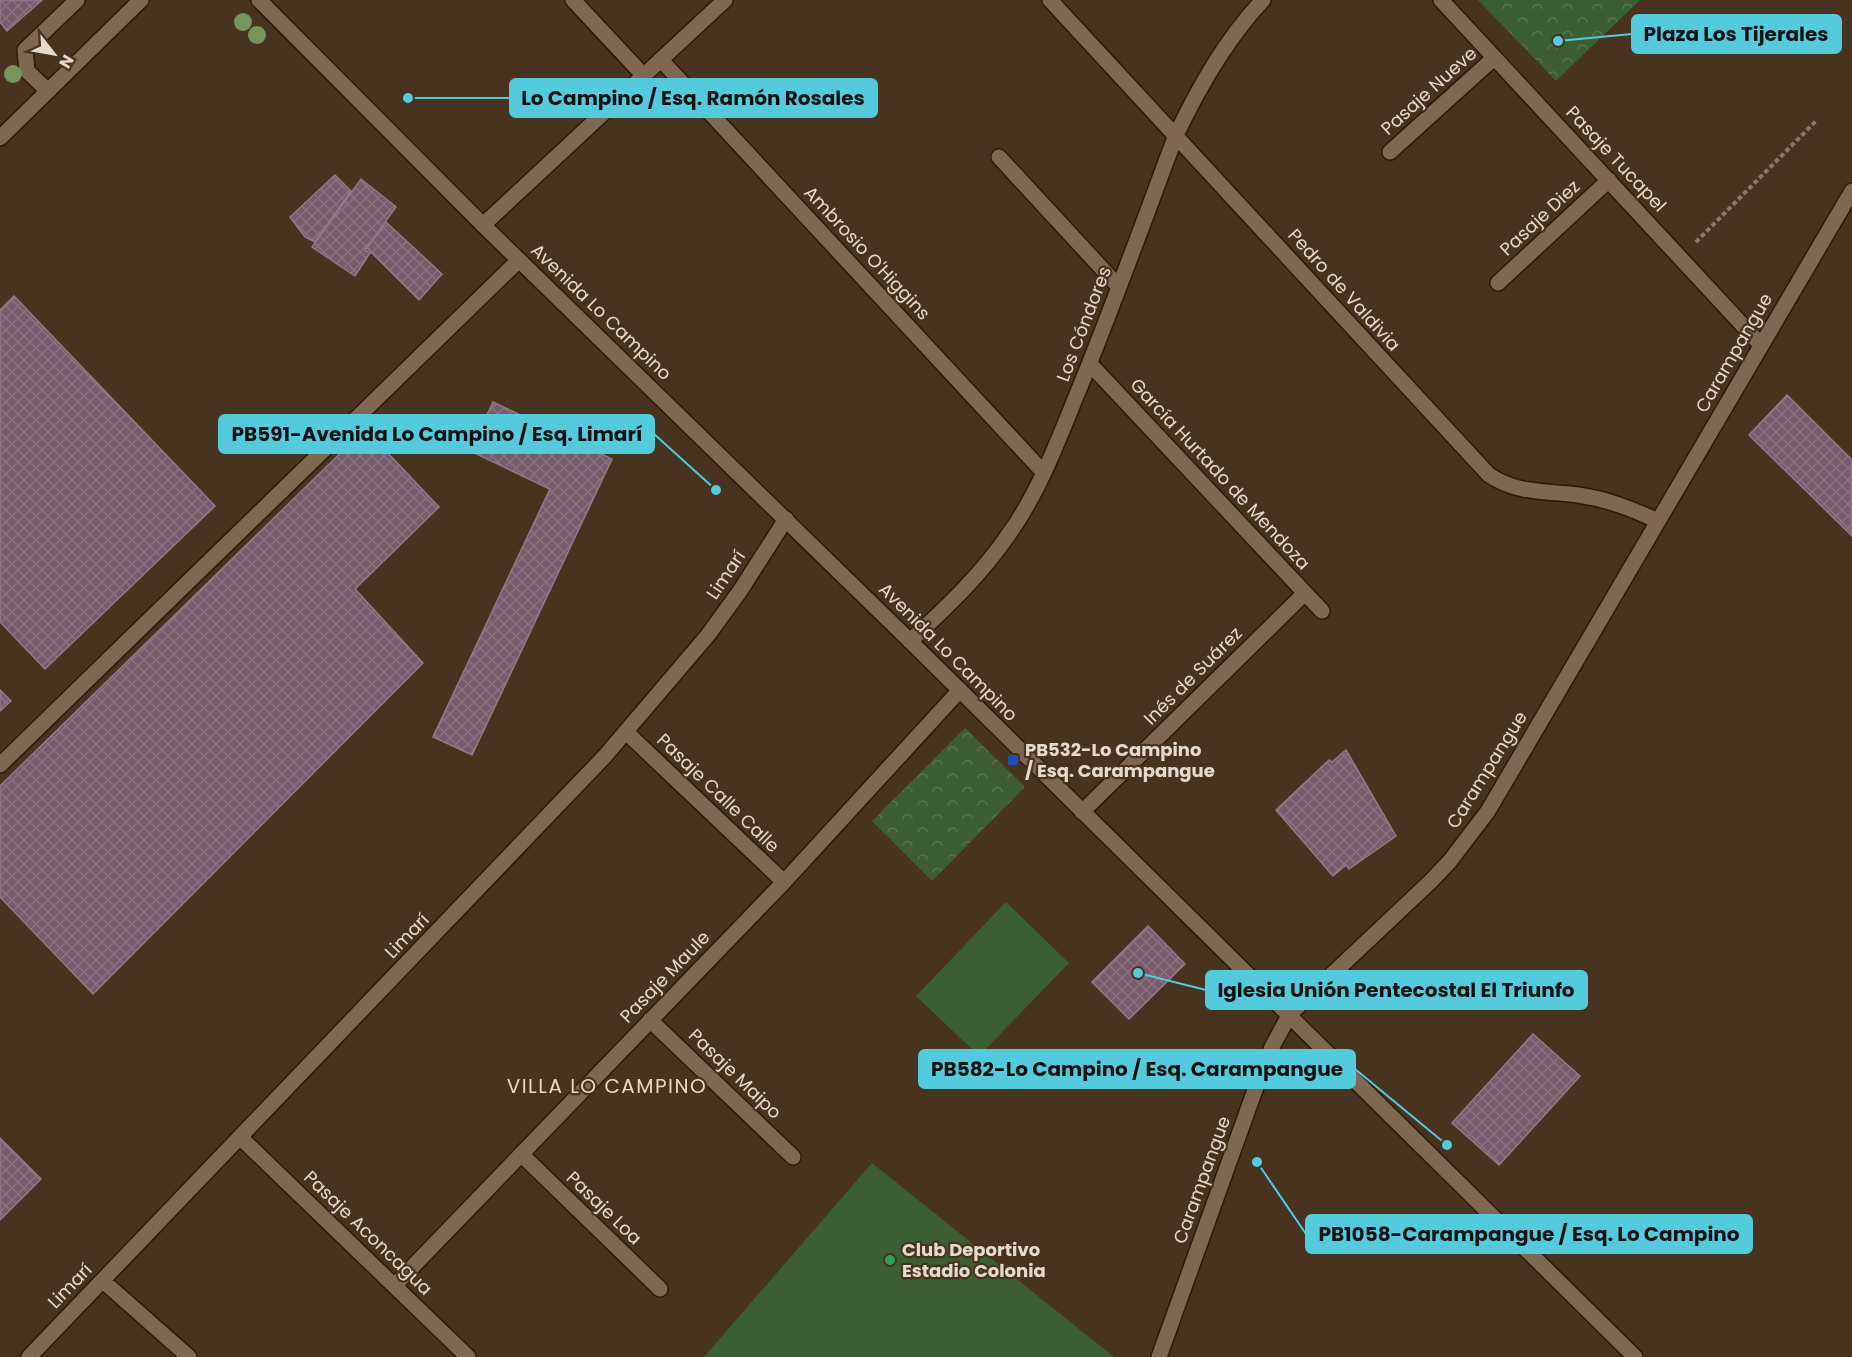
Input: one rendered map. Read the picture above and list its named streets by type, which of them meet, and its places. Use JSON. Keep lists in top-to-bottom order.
{
  "streets": {
    "street": [
      "Pasaje Nueve",
      "Pasaje Tucapel",
      "Pasaje Diez",
      "Ambrosio O'Higgins",
      "Pedro de Valdivia",
      "Avenida Lo Campino",
      "Los Cóndores",
      "Carampangue",
      "García Hurtado de Mendoza",
      "Limarí",
      "Inés de Suárez",
      "Pasaje Calle Calle",
      "Pasaje Maule",
      "Pasaje Maipo",
      "Pasaje Loa",
      "Pasaje Aconcagua"
    ]
  },
  "crossings": [
    ["Pasaje Nueve", "Pasaje Tucapel"],
    ["Pasaje Tucapel", "Pasaje Diez"],
    ["Pasaje Tucapel", "Carampangue"],
    ["Ambrosio O'Higgins", "Los Cóndores"],
    ["Pedro de Valdivia", "Los Cóndores"],
    ["Pedro de Valdivia", "Carampangue"],
    ["Avenida Lo Campino", "Los Cóndores"],
    ["Avenida Lo Campino", "Carampangue"],
    ["Avenida Lo Campino", "Limarí"],
    ["Avenida Lo Campino", "Inés de Suárez"],
    ["Avenida Lo Campino", "Pasaje Maule"],
    ["Los Cóndores", "García Hurtado de Mendoza"],
    ["García Hurtado de Mendoza", "Inés de Suárez"],
    ["Limarí", "Pasaje Calle Calle"],
    ["Limarí", "Pasaje Aconcagua"],
    ["Pasaje Calle Calle", "Pasaje Maule"],
    ["Pasaje Maule", "Pasaje Maipo"],
    ["Pasaje Maule", "Pasaje Loa"],
    ["Pasaje Maule", "Pasaje Aconcagua"]
  ],
  "districts": ["VILLA LO CAMPINO"],
  "places": {
    "other": [
      "Plaza Los Tijerales",
      "Lo Campino / Esq. Ramón Rosales",
      "PB591-Avenida Lo Campino / Esq. Limarí",
      "Iglesia Unión Pentecostal El Triunfo",
      "PB582-Lo Campino / Esq. Carampangue",
      "PB1058-Carampangue / Esq. Lo Campino",
      "Club Deportivo Estadio Colonia"
    ],
    "transit": ["PB532-Lo Campino / Esq. Carampangue"]
  },
  "north": "bottom right"
}
